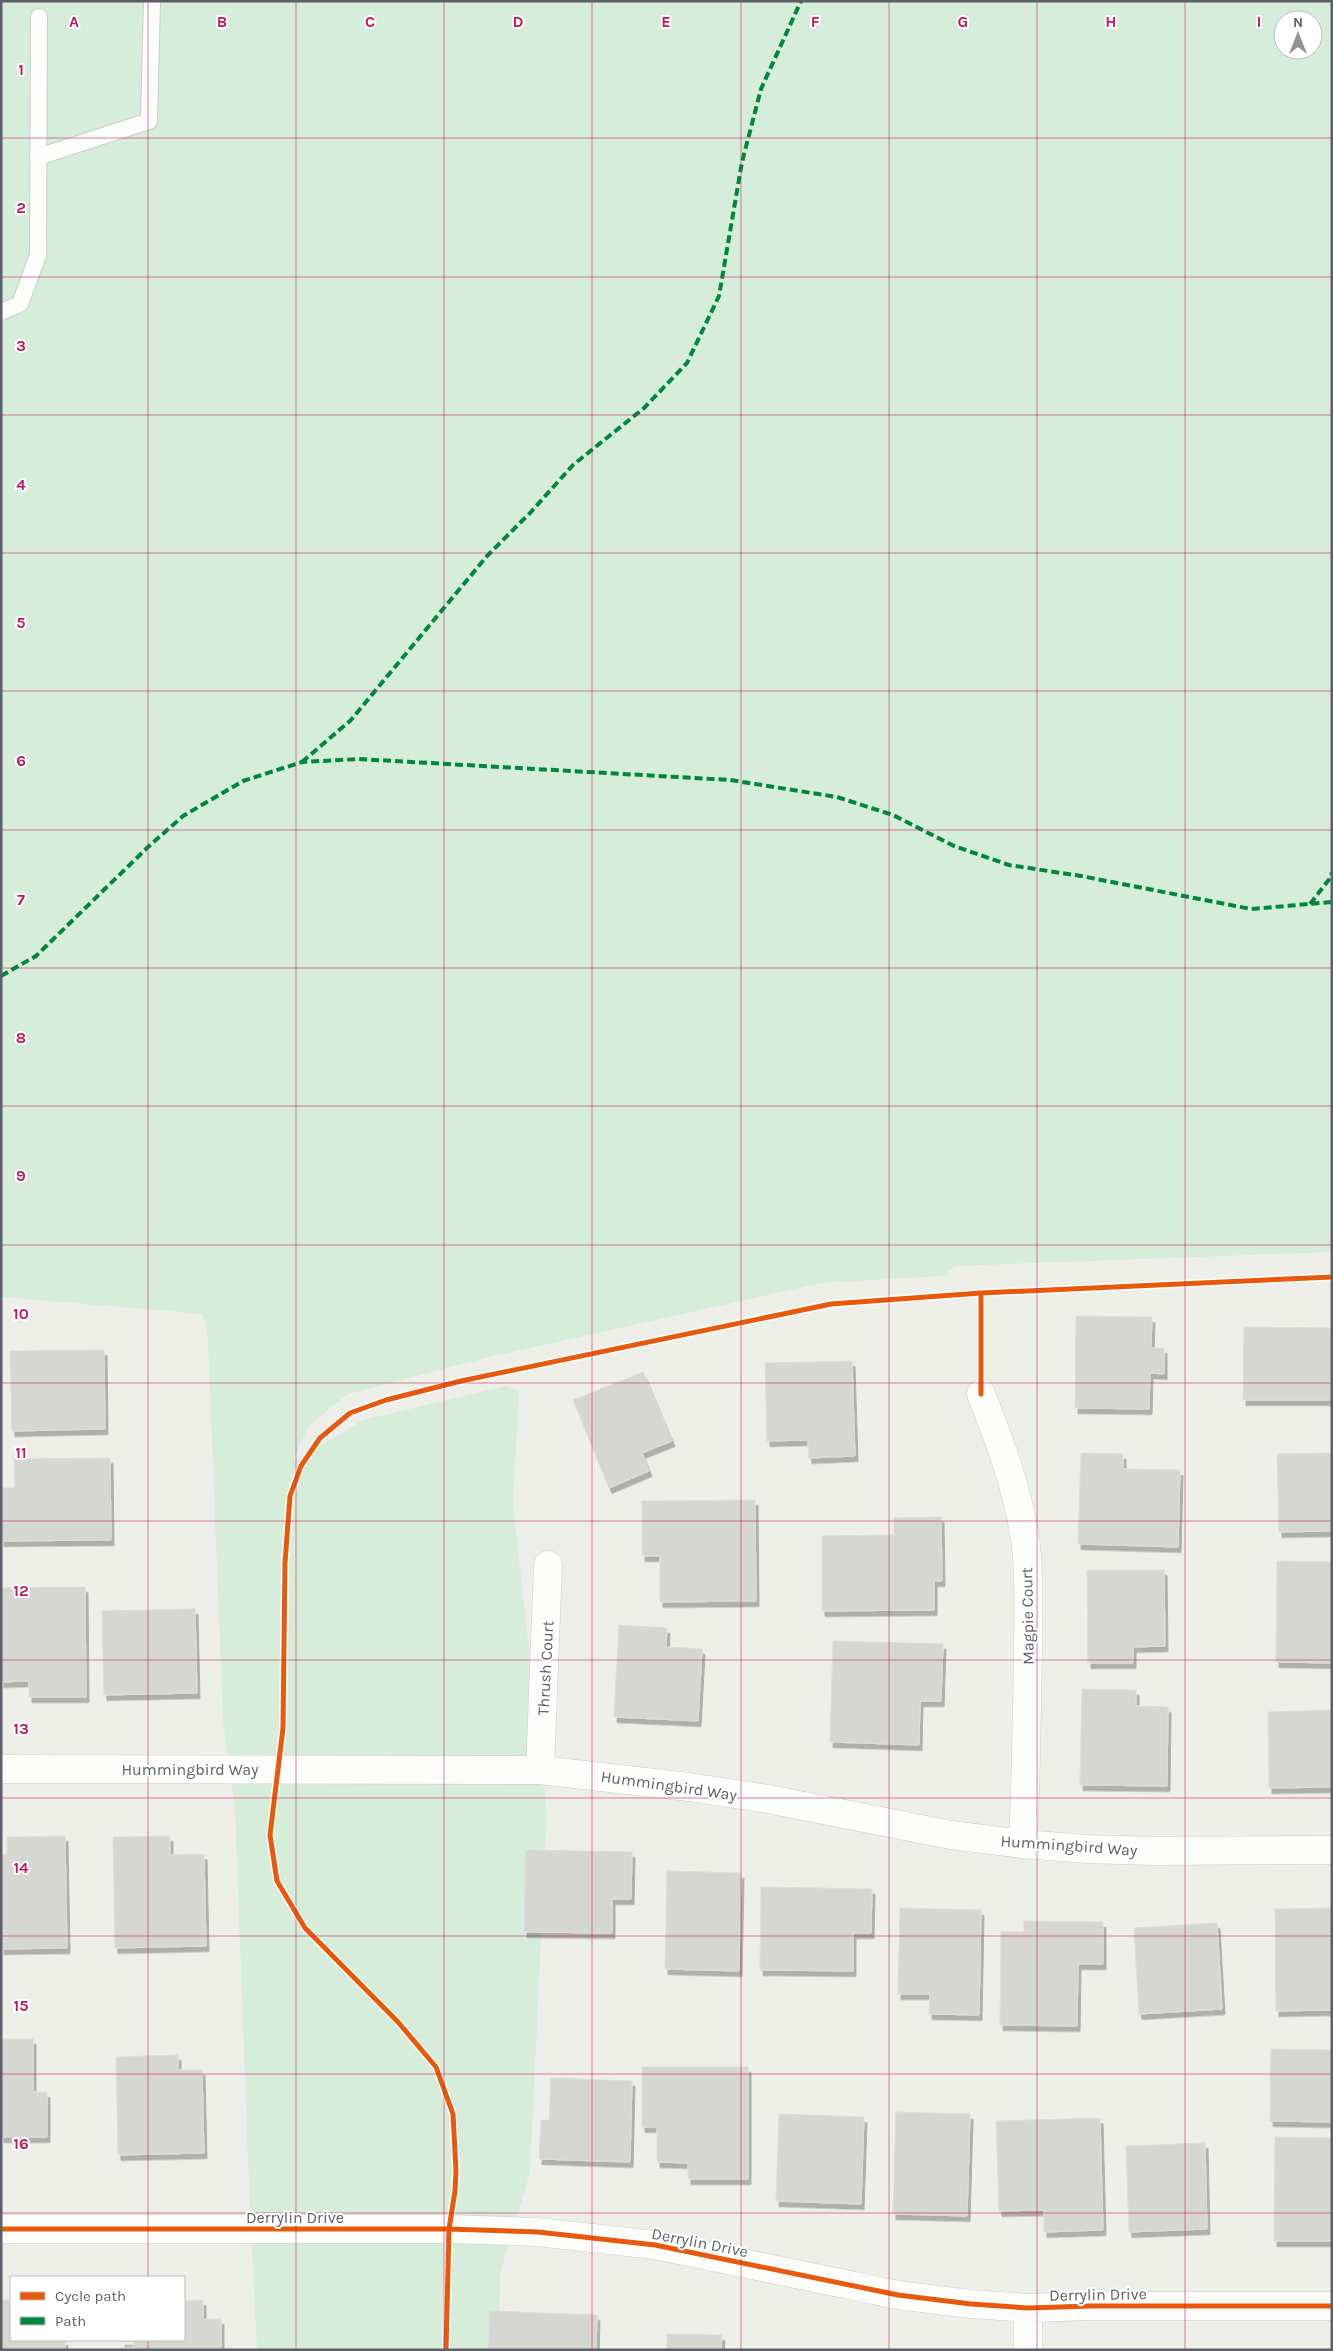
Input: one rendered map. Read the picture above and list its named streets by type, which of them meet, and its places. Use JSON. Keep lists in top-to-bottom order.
{
  "streets": {
    "street": [
      "Magpie Court",
      "Thrush Court",
      "Hummingbird Way",
      "Derrylin Drive"
    ]
  },
  "crossings": [
    ["Magpie Court", "Hummingbird Way"],
    ["Thrush Court", "Hummingbird Way"]
  ],
  "legend": ["Cycle path", "Path"],
  "north": "top",
  "grid": {
    "columns": [
      "A",
      "B",
      "C",
      "D",
      "E",
      "F",
      "G",
      "H",
      "I"
    ],
    "rows": [
      "1",
      "2",
      "3",
      "4",
      "5",
      "6",
      "7",
      "8",
      "9",
      "10",
      "11",
      "12",
      "13",
      "14",
      "15",
      "16"
    ]
  }
}
